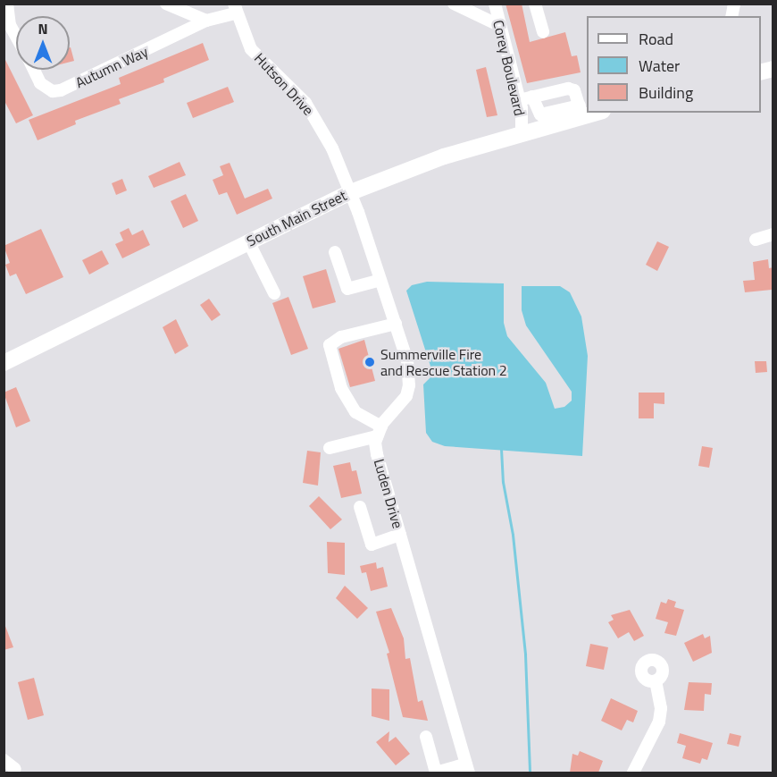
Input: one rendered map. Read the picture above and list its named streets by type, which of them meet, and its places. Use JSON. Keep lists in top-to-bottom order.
{
  "streets": {
    "main road": ["South Main Street"],
    "street": [
      "Autumn Way",
      "Corey Boulevard",
      "Hutson Drive",
      "Luden Drive"
    ]
  },
  "crossings": [
    ["Autumn Way", "Hutson Drive"],
    ["Corey Boulevard", "South Main Street"],
    ["Hutson Drive", "South Main Street"]
  ],
  "places": ["Summerville Fire and Rescue Station 2"],
  "legend": ["Road", "Water", "Building"],
  "north": "top"
}
